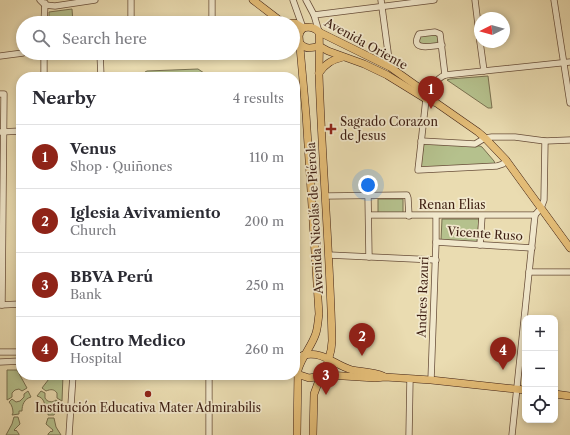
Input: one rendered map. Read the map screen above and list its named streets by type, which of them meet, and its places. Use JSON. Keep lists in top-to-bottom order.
{
  "streets": {
    "main road": ["Avenida Oriente", "Avenida Nicolás de Piérola"],
    "street": ["Renan Elias", "Vicente Ruso", "Andres Razuri"]
  },
  "crossings": [
    ["Avenida Oriente", "Avenida Nicolás de Piérola"],
    ["Renan Elias", "Avenida Nicolás de Piérola"],
    ["Renan Elias", "Andres Razuri"],
    ["Vicente Ruso", "Andres Razuri"]
  ],
  "places": {
    "health": ["Sagrado Corazon de Jesus"],
    "other": ["Institución Educativa Mater Admirabilis"]
  },
  "north": "left",
  "page": {
    "search": "Search here",
    "heading": ["Nearby", "4 results"],
    "pins": [
      "1",
      "2",
      "4",
      "3"
    ],
    "list": [
      {
        "mark": "1",
        "name": "Venus",
        "note": "Shop · Quiñones",
        "value": "110 m"
      },
      {
        "mark": "2",
        "name": "Iglesia Avivamiento",
        "note": "Church",
        "value": "200 m"
      },
      {
        "mark": "3",
        "name": "BBVA Perú",
        "note": "Bank",
        "value": "250 m"
      },
      {
        "mark": "4",
        "name": "Centro Medico",
        "note": "Hospital",
        "value": "260 m"
      }
    ],
    "map_buttons": ["+", "−"]
  }
}
